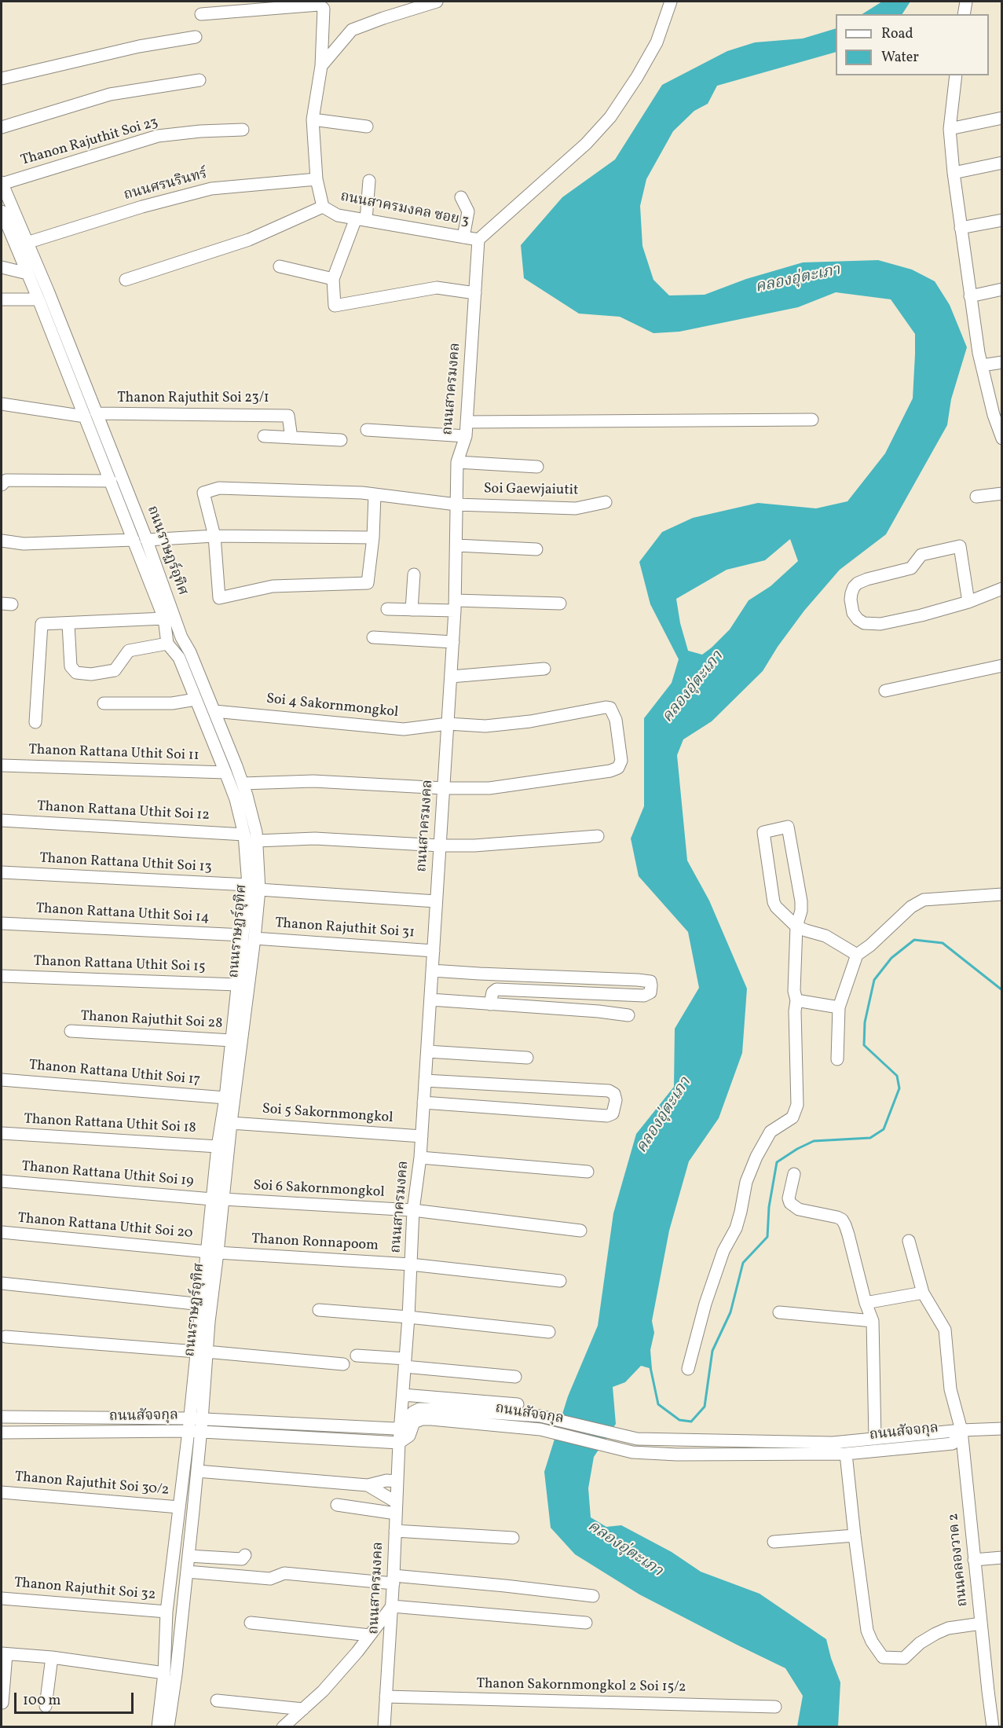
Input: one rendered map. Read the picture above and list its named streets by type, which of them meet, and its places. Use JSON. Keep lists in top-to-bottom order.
{
  "streets": {
    "street": [
      "Thanon Rajuthit Soi 23",
      "ถนนศรนรินทร์",
      "ถนนสาครมงคล ซอย 3",
      "ถนนสาครมงคล",
      "Thanon Rajuthit Soi 23/1",
      "Soi Gaewjaiutit",
      "ถนนราษฏร์อุทิศ",
      "Soi 4 Sakornmongkol",
      "Thanon Rattana Uthit Soi 11",
      "Thanon Rattana Uthit Soi 12",
      "Thanon Rattana Uthit Soi 13",
      "Thanon Rattana Uthit Soi 14",
      "Thanon Rajuthit Soi 31",
      "Thanon Rattana Uthit Soi 15",
      "Thanon Rajuthit Soi 28",
      "Thanon Rattana Uthit Soi 17",
      "Soi 5 Sakornmongkol",
      "Thanon Rattana Uthit Soi 18",
      "Thanon Rattana Uthit Soi 19",
      "Soi 6 Sakornmongkol",
      "Thanon Rattana Uthit Soi 20",
      "Thanon Ronnapoom",
      "ถนนสัจจกุล",
      "Thanon Rajuthit Soi 30/2",
      "ถนนคลองวาด 2",
      "Thanon Rajuthit Soi 32",
      "Thanon Sakornmongkol 2 Soi 15/2"
    ]
  },
  "crossings": [
    ["Thanon Rajuthit Soi 23", "ถนนราษฏร์อุทิศ"],
    ["ถนนศรนรินทร์", "ถนนสาครมงคล ซอย 3"],
    ["ถนนศรนรินทร์", "ถนนราษฏร์อุทิศ"],
    ["ถนนสาครมงคล ซอย 3", "ถนนสาครมงคล"],
    ["ถนนสาครมงคล", "Soi Gaewjaiutit"],
    ["ถนนสาครมงคล", "Soi 4 Sakornmongkol"],
    ["ถนนสาครมงคล", "Thanon Rattana Uthit Soi 13"],
    ["ถนนสาครมงคล", "Thanon Rajuthit Soi 31"],
    ["ถนนสาครมงคล", "Soi 5 Sakornmongkol"],
    ["ถนนสาครมงคล", "Soi 6 Sakornmongkol"],
    ["ถนนสาครมงคล", "Thanon Ronnapoom"],
    ["ถนนสาครมงคล", "ถนนสัจจกุล"],
    ["ถนนสาครมงคล", "Thanon Sakornmongkol 2 Soi 15/2"],
    ["Thanon Rajuthit Soi 23/1", "ถนนราษฏร์อุทิศ"],
    ["ถนนราษฏร์อุทิศ", "Soi 4 Sakornmongkol"],
    ["ถนนราษฏร์อุทิศ", "Thanon Rattana Uthit Soi 11"],
    ["ถนนราษฏร์อุทิศ", "Thanon Rattana Uthit Soi 12"],
    ["ถนนราษฏร์อุทิศ", "Thanon Rattana Uthit Soi 13"],
    ["ถนนราษฏร์อุทิศ", "Thanon Rattana Uthit Soi 14"],
    ["ถนนราษฏร์อุทิศ", "Thanon Rajuthit Soi 31"],
    ["ถนนราษฏร์อุทิศ", "Thanon Rattana Uthit Soi 15"],
    ["ถนนราษฏร์อุทิศ", "Thanon Rajuthit Soi 28"],
    ["ถนนราษฏร์อุทิศ", "Thanon Rattana Uthit Soi 17"],
    ["ถนนราษฏร์อุทิศ", "Soi 5 Sakornmongkol"],
    ["ถนนราษฏร์อุทิศ", "Thanon Rattana Uthit Soi 18"],
    ["ถนนราษฏร์อุทิศ", "Thanon Rattana Uthit Soi 19"],
    ["ถนนราษฏร์อุทิศ", "Soi 6 Sakornmongkol"],
    ["ถนนราษฏร์อุทิศ", "Thanon Rattana Uthit Soi 20"],
    ["ถนนราษฏร์อุทิศ", "Thanon Ronnapoom"],
    ["ถนนราษฏร์อุทิศ", "ถนนสัจจกุล"],
    ["ถนนราษฏร์อุทิศ", "Thanon Rajuthit Soi 30/2"],
    ["ถนนราษฏร์อุทิศ", "Thanon Rajuthit Soi 32"],
    ["Thanon Rattana Uthit Soi 14", "Thanon Rajuthit Soi 31"],
    ["Thanon Rattana Uthit Soi 19", "Soi 6 Sakornmongkol"],
    ["Thanon Rattana Uthit Soi 20", "Thanon Ronnapoom"],
    ["ถนนสัจจกุล", "ถนนคลองวาด 2"]
  ],
  "water": ["คลองอุ่ตะเภา"],
  "legend": ["Road", "Water"],
  "scale_bar": "100 m"
}
